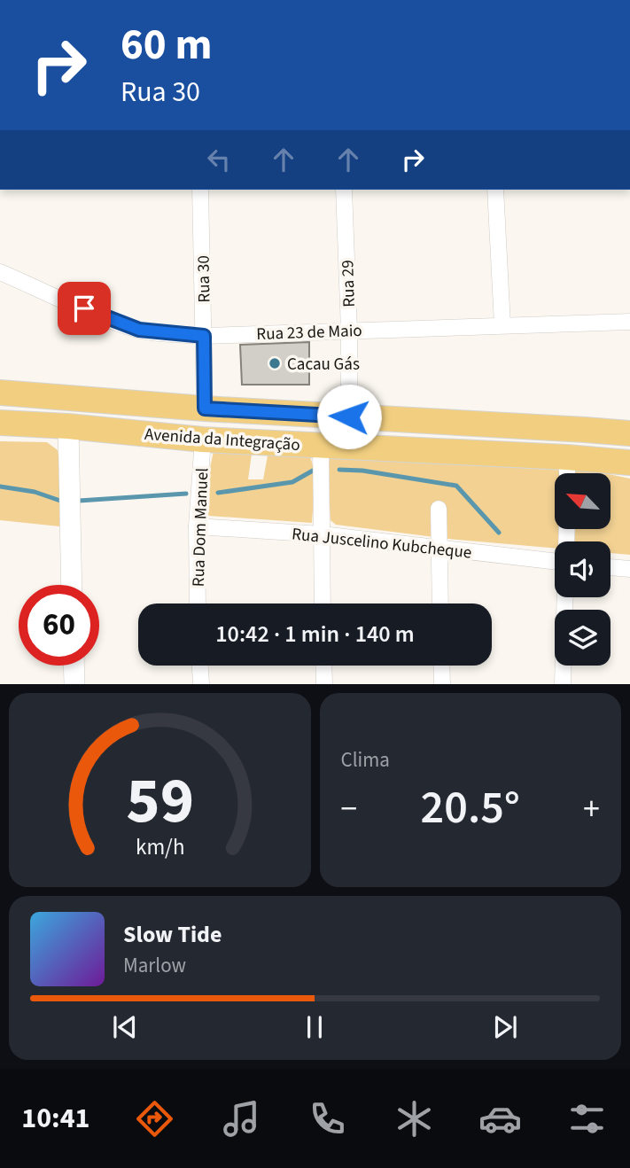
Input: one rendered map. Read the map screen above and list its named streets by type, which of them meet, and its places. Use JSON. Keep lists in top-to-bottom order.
{
  "streets": {
    "main road": ["Avenida da Integração"],
    "street": [
      "Rua 30",
      "Rua 29",
      "Rua 23 de Maio",
      "Rua Dom Manuel",
      "Rua Juscelino Kubcheque"
    ]
  },
  "crossings": [
    ["Rua 30", "Rua 23 de Maio"],
    ["Rua 30", "Avenida da Integração"],
    ["Rua 29", "Rua 23 de Maio"],
    ["Rua 29", "Avenida da Integração"],
    ["Avenida da Integração", "Rua Dom Manuel"],
    ["Rua Dom Manuel", "Rua Juscelino Kubcheque"]
  ],
  "places": ["Cacau Gás"],
  "north": "top left",
  "page": {
    "turn": ["60 m", "Rua 30"],
    "limit": "60",
    "trip": "10:42 · 1 min · 140 m",
    "tile": "Clima",
    "heat": ["−", "20.5°", "+"],
    "song": ["Slow Tide", "Marlow"],
    "tabs": "10:41",
    "gauge": ["59", "km/h"]
  }
}
